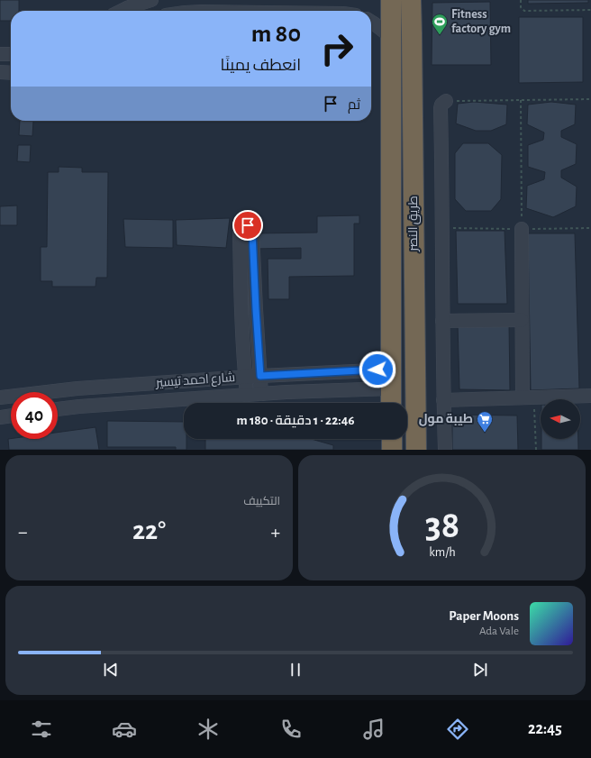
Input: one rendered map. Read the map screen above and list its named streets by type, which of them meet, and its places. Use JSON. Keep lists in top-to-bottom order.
{
  "streets": {
    "highway": ["طريق النصر"],
    "street": ["شارع احمد تيسير"]
  },
  "crossings": [
    ["طريق النصر", "شارع احمد تيسير"]
  ],
  "places": {
    "sports": ["Fitness factory gym"],
    "supermarket": ["طيبة مول"]
  },
  "north": "left",
  "page": {
    "turn": ["80 m", "انعطف يمينًا"],
    "then": "ثم",
    "limit": "40",
    "trip": "22:46 · 1 دقيقة · 180 m",
    "tile": "التكييف",
    "heat": ["−", "22°", "+"],
    "song": ["Paper Moons", "Ada Vale"],
    "tabs": "22:45",
    "gauge": ["38", "km/h"]
  }
}
